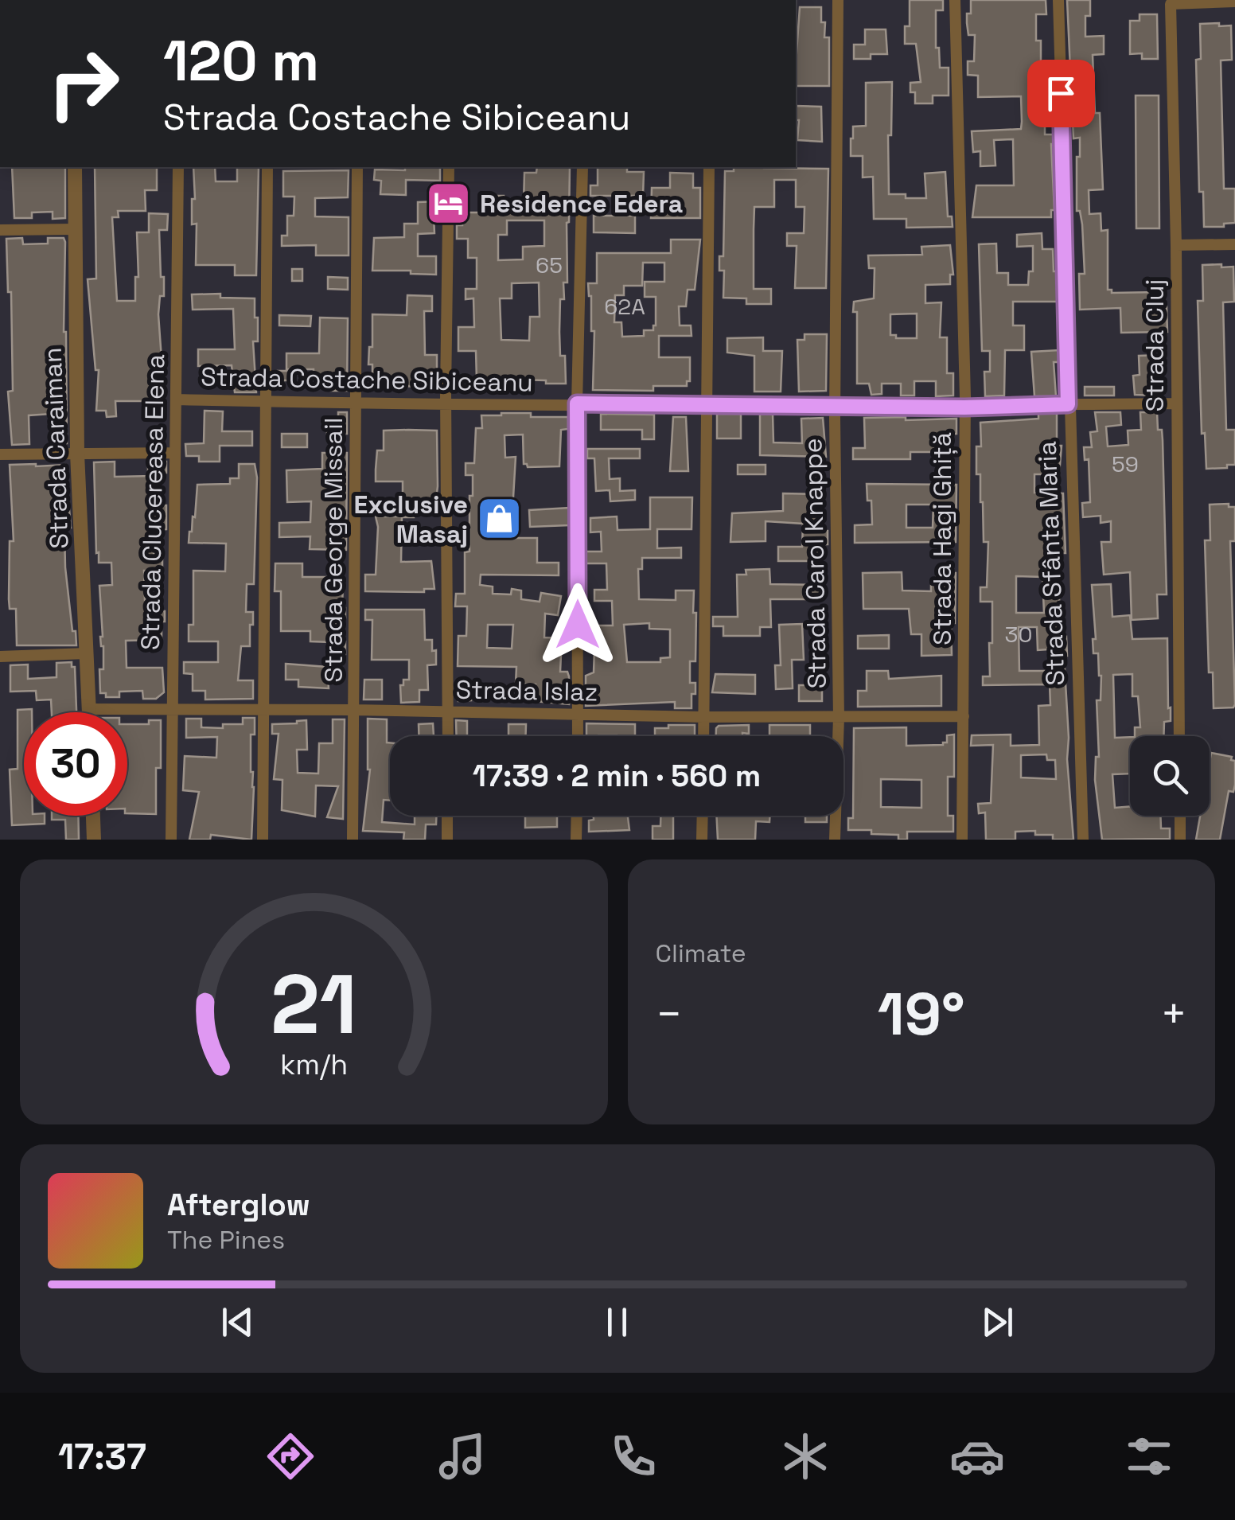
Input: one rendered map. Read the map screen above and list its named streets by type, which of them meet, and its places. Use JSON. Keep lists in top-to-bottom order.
{
  "streets": {
    "street": [
      "Strada Cluj",
      "Strada Costache Sibiceanu",
      "Strada Caraiman",
      "Strada Clucereasa Elena",
      "Strada Hagi Ghiță",
      "Strada George Missail",
      "Strada Carol Knappe",
      "Strada Sfânta Maria",
      "Strada Islaz"
    ]
  },
  "crossings": [
    ["Strada Cluj", "Strada Costache Sibiceanu"],
    ["Strada Costache Sibiceanu", "Strada Clucereasa Elena"],
    ["Strada Costache Sibiceanu", "Strada Hagi Ghiță"],
    ["Strada Costache Sibiceanu", "Strada George Missail"],
    ["Strada Costache Sibiceanu", "Strada Carol Knappe"],
    ["Strada Costache Sibiceanu", "Strada Sfânta Maria"],
    ["Strada Caraiman", "Strada Islaz"],
    ["Strada Clucereasa Elena", "Strada Islaz"],
    ["Strada Hagi Ghiță", "Strada Islaz"],
    ["Strada George Missail", "Strada Islaz"],
    ["Strada Carol Knappe", "Strada Islaz"]
  ],
  "places": {
    "hotel": ["Residence Edera"],
    "shop": ["Exclusive Masaj"]
  },
  "house_numbers": [
    "65",
    "62A",
    "59",
    "30"
  ],
  "page": {
    "turn": ["120 m", "Strada Costache Sibiceanu"],
    "limit": "30",
    "trip": "17:39 · 2 min · 560 m",
    "tile": "Climate",
    "heat": ["−", "19°", "+"],
    "song": ["Afterglow", "The Pines"],
    "tabs": "17:37",
    "gauge": ["21", "km/h"]
  }
}
